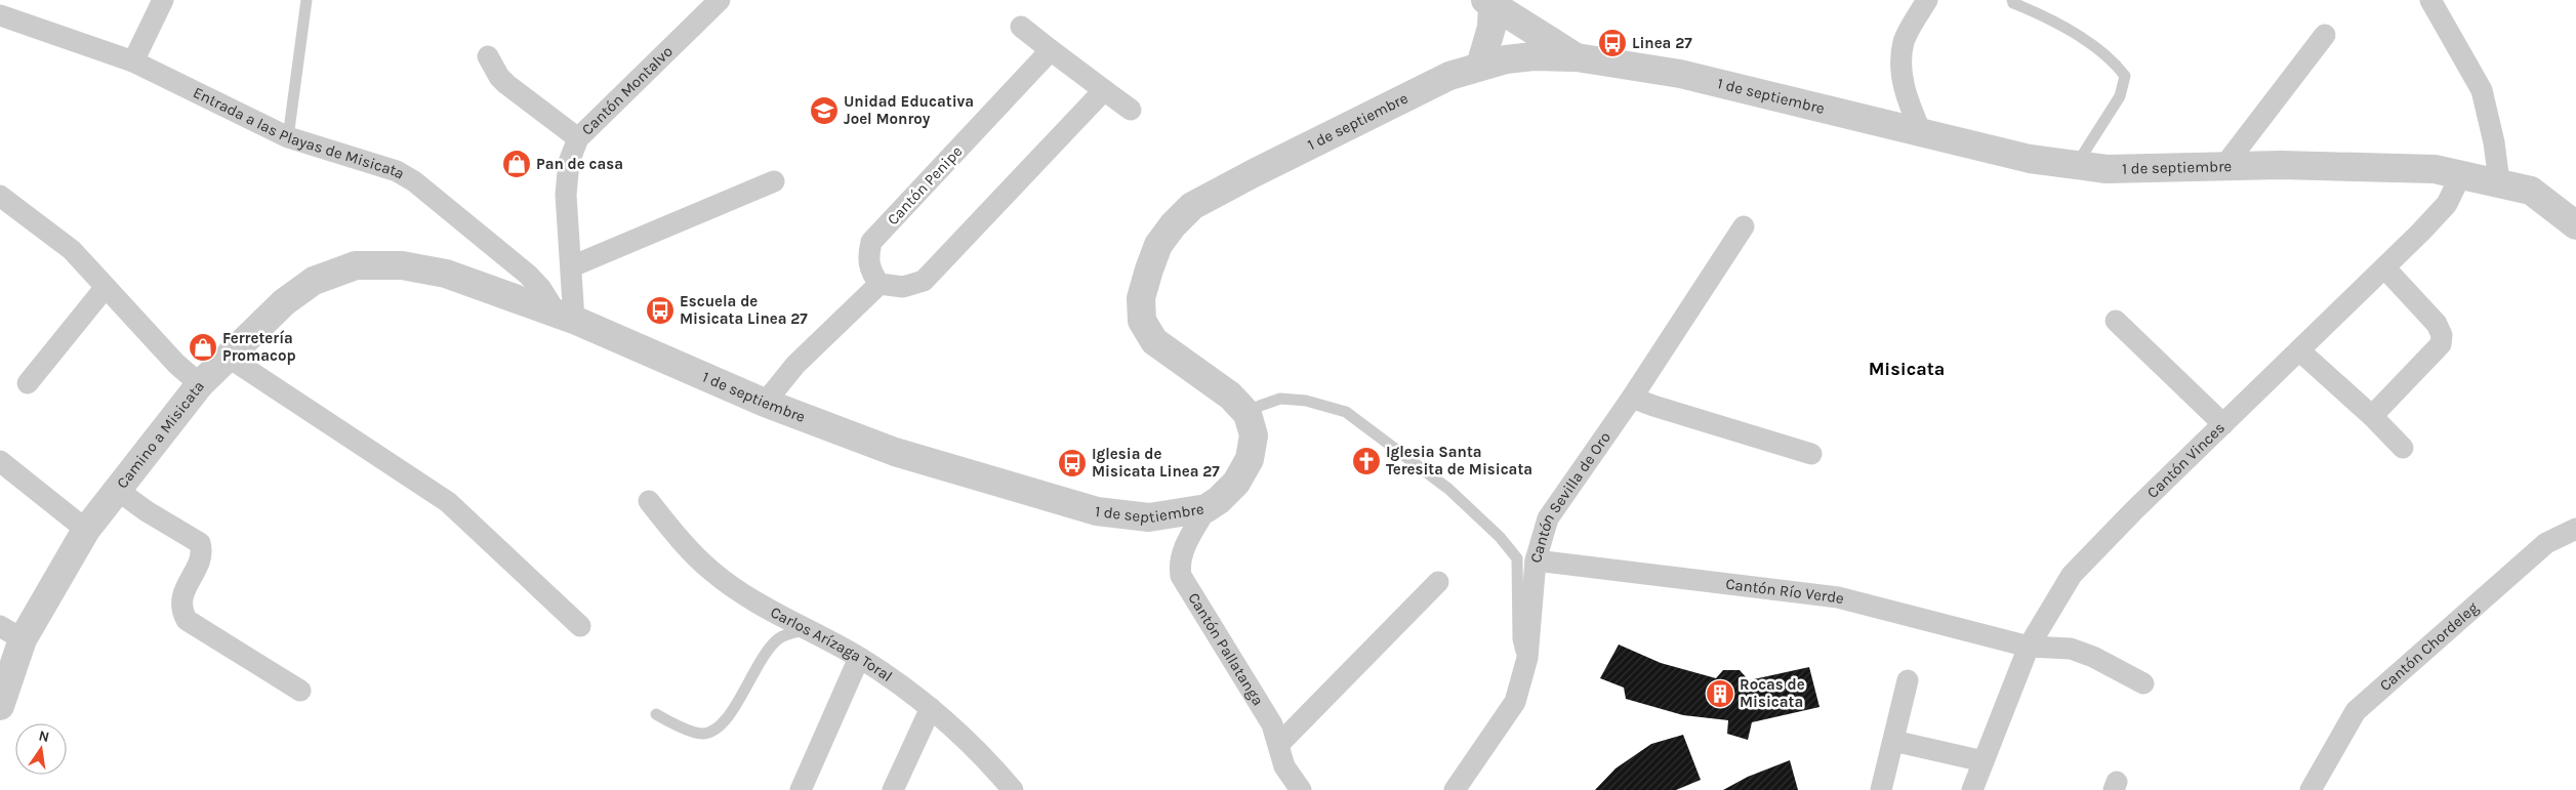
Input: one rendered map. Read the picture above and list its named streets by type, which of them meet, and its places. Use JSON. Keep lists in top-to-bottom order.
{
  "streets": {
    "street": [
      "Cantón Montalvo",
      "1 de septiembre",
      "Entrada a las Playas de Misicata",
      "Cantón Penipe",
      "Camino a Misicata",
      "Cantón Vinces",
      "Cantón Sevilla de Oro",
      "Cantón Río Verde",
      "Carlos Arízaga Toral",
      "Cantón Chordeleg",
      "Cantón Pallatanga"
    ]
  },
  "crossings": [
    ["Cantón Montalvo", "1 de septiembre"],
    ["Cantón Montalvo", "Entrada a las Playas de Misicata"],
    ["Cantón Montalvo", "Camino a Misicata"],
    ["1 de septiembre", "Entrada a las Playas de Misicata"],
    ["1 de septiembre", "Camino a Misicata"],
    ["1 de septiembre", "Cantón Vinces"],
    ["1 de septiembre", "Cantón Pallatanga"],
    ["Entrada a las Playas de Misicata", "Camino a Misicata"],
    ["Cantón Vinces", "Cantón Río Verde"],
    ["Cantón Sevilla de Oro", "Cantón Río Verde"]
  ],
  "districts": ["Misicata"],
  "places": {
    "bus stop": ["Linea 27", "Escuela de Misicata Linea 27", "Iglesia de Misicata Linea 27"],
    "school or university": ["Unidad Educativa Joel Monroy"],
    "shop": ["Pan de casa", "Ferretería Promacop"],
    "church": ["Iglesia Santa Teresita de Misicata"],
    "building": ["Rocas de Misicata"]
  },
  "north": "top"
}
